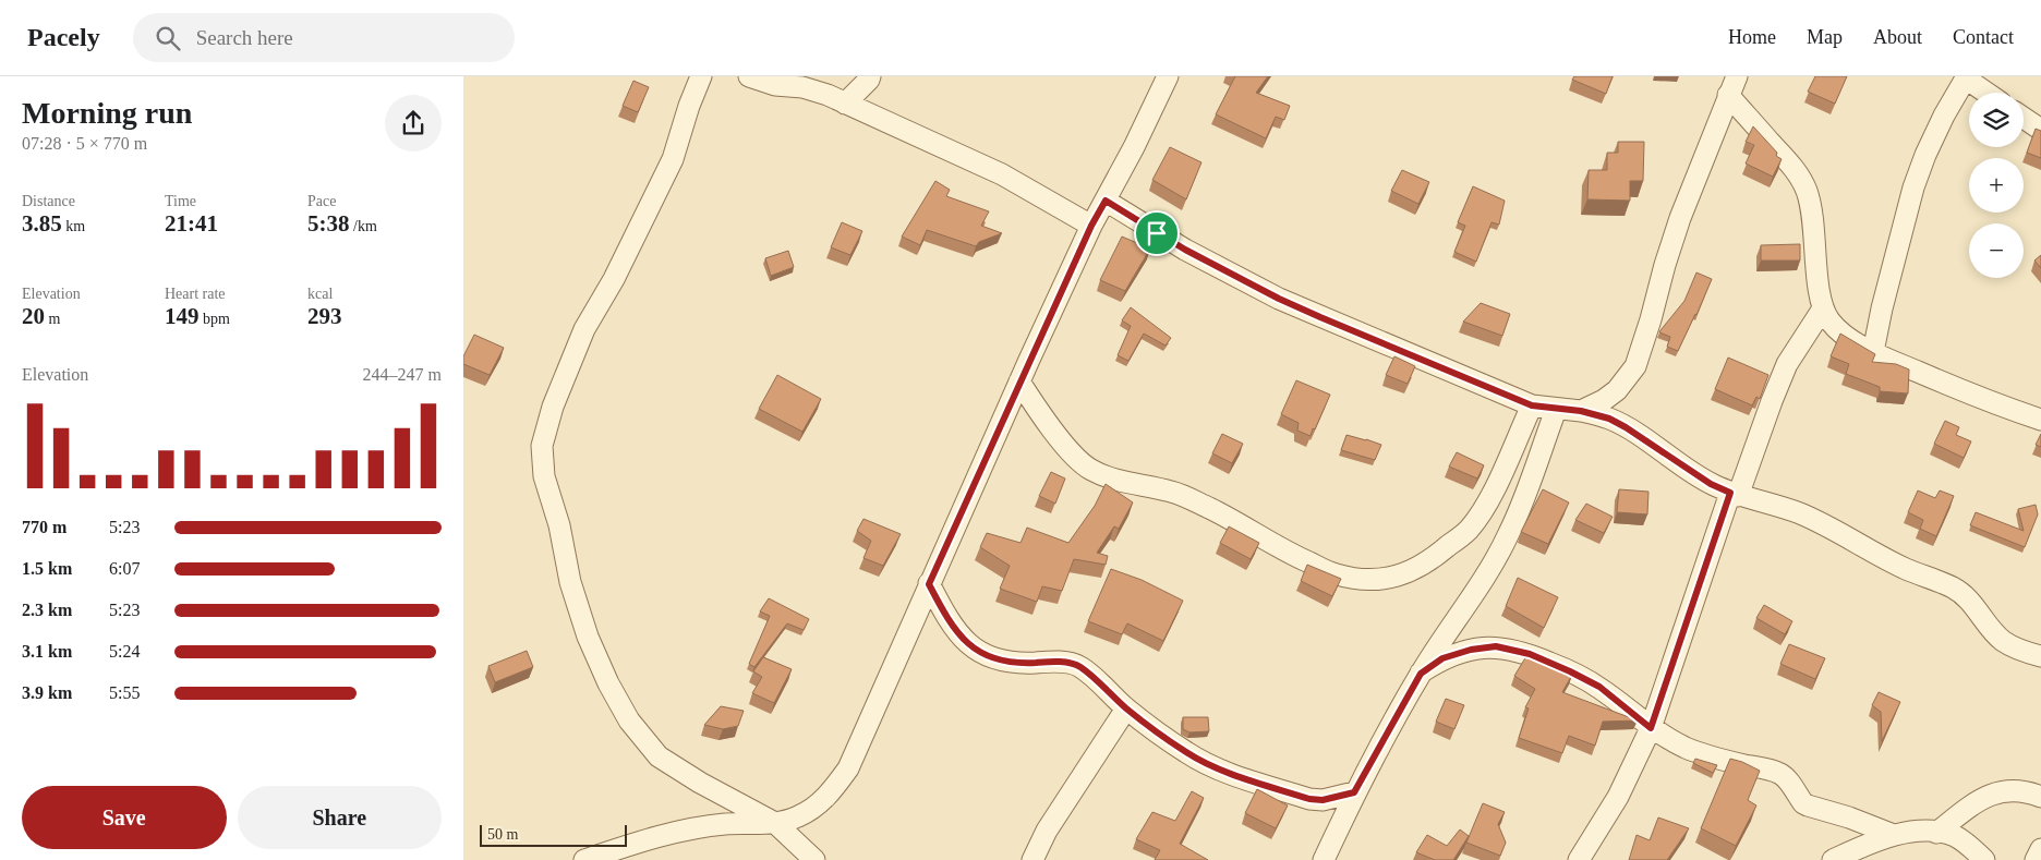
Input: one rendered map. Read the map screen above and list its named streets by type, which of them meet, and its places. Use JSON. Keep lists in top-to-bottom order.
{
  "scale_bar": "50 m",
  "page": {
    "header": "Pacely",
    "search": "Search here",
    "nav": [
      "Home",
      "Map",
      "About",
      "Contact"
    ],
    "heading": ["Morning run", "07:28 · 5 × 770 m"],
    "map_buttons": ["+", "−"],
    "stats": [
      ["Distance", "3.85 km"],
      ["Time", "21:41"],
      ["Pace", "5:38 /km"],
      ["Elevation", "20 m"],
      ["Heart rate", "149 bpm"],
      ["kcal", "293"]
    ],
    "chart": ["Elevation", "244–247 m"],
    "list": [
      {
        "name": "770 m",
        "note": "5:23"
      },
      {
        "name": "1.5 km",
        "note": "6:07"
      },
      {
        "name": "2.3 km",
        "note": "5:23"
      },
      {
        "name": "3.1 km",
        "note": "5:24"
      },
      {
        "name": "3.9 km",
        "note": "5:55"
      }
    ],
    "buttons": ["Save", "Share"],
    "scale": "50 m"
  }
}
